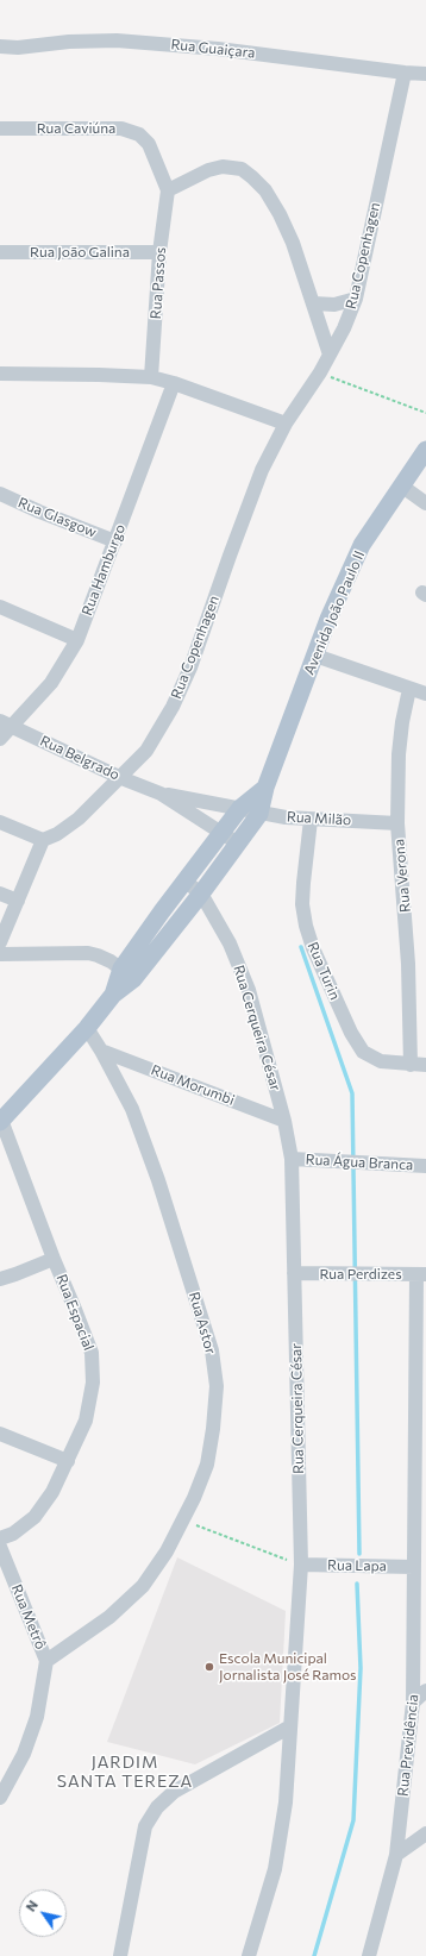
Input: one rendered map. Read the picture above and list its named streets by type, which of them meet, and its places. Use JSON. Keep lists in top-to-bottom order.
{
  "streets": {
    "main road": ["Avenida João Paulo II"],
    "street": [
      "Rua Guaiçara",
      "Rua Caviúna",
      "Rua João Galina",
      "Rua Copenhagen",
      "Rua Passos",
      "Rua Glasgow",
      "Rua Hamburgo",
      "Rua Belgrado",
      "Rua Milão",
      "Rua Verona",
      "Rua Turin",
      "Rua Cerqueira César",
      "Rua Morumbi",
      "Rua Água Branca",
      "Rua Perdizes",
      "Rua Espacial",
      "Rua Astor",
      "Rua Lapa",
      "Rua Metrô",
      "Rua Previdência"
    ]
  },
  "crossings": [
    ["Rua Guaiçara", "Rua Copenhagen"],
    ["Rua Caviúna", "Rua Passos"],
    ["Rua João Galina", "Rua Passos"],
    ["Rua Copenhagen", "Rua Belgrado"],
    ["Rua Glasgow", "Rua Hamburgo"],
    ["Rua Hamburgo", "Rua Belgrado"],
    ["Avenida João Paulo II", "Rua Belgrado"],
    ["Avenida João Paulo II", "Rua Milão"],
    ["Avenida João Paulo II", "Rua Cerqueira César"],
    ["Avenida João Paulo II", "Rua Espacial"],
    ["Avenida João Paulo II", "Rua Astor"],
    ["Rua Belgrado", "Rua Milão"],
    ["Rua Milão", "Rua Verona"],
    ["Rua Milão", "Rua Turin"],
    ["Rua Verona", "Rua Turin"],
    ["Rua Cerqueira César", "Rua Morumbi"],
    ["Rua Cerqueira César", "Rua Água Branca"],
    ["Rua Cerqueira César", "Rua Perdizes"],
    ["Rua Cerqueira César", "Rua Lapa"],
    ["Rua Morumbi", "Rua Astor"],
    ["Rua Perdizes", "Rua Previdência"],
    ["Rua Astor", "Rua Metrô"],
    ["Rua Lapa", "Rua Previdência"]
  ],
  "districts": ["JARDIM SANTA TEREZA"],
  "places": ["Escola Municipal Jornalista José Ramos"],
  "north": "top left"
}
